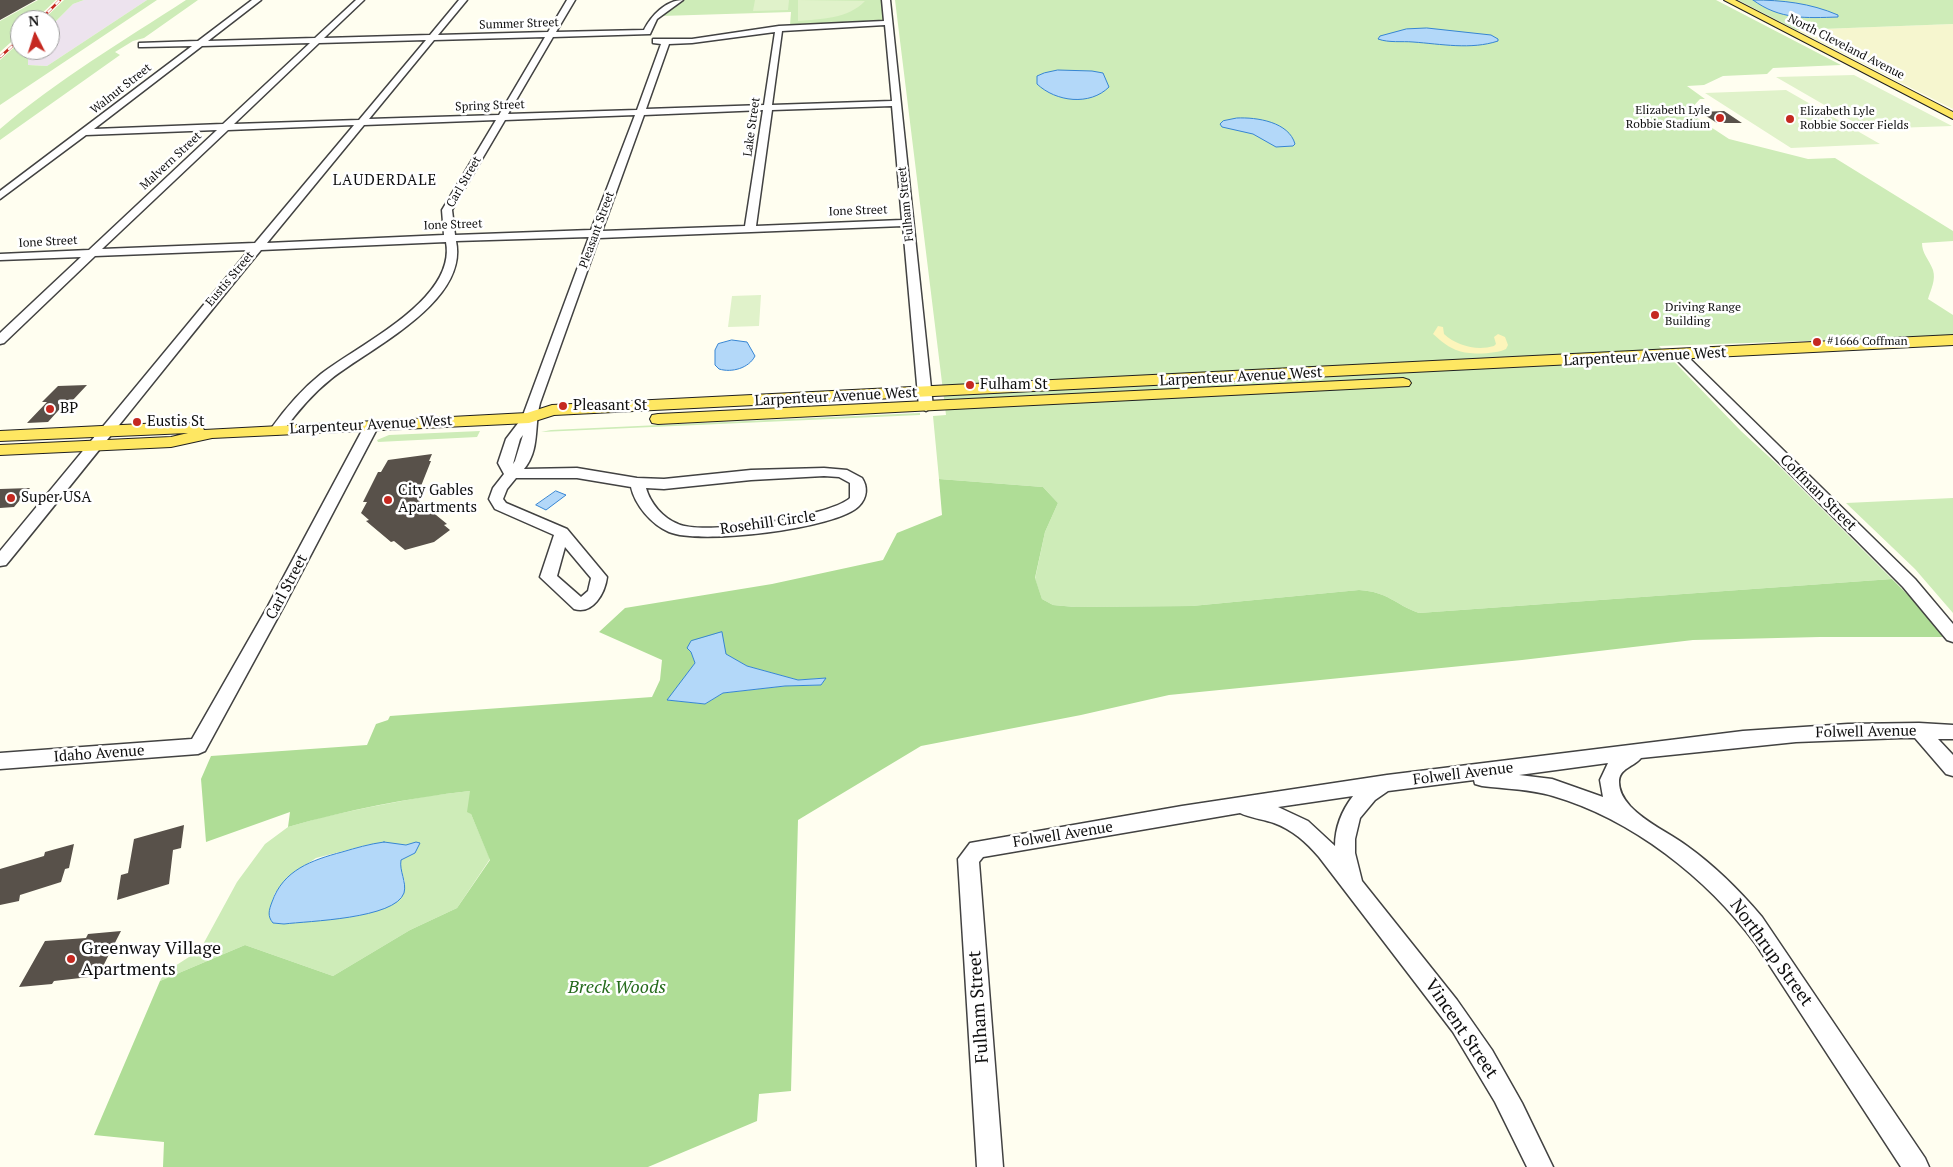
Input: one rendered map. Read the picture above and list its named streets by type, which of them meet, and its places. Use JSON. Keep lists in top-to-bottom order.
{
  "streets": {
    "main road": ["North Cleveland Avenue", "Larpenteur Avenue West"],
    "street": [
      "Summer Street",
      "Walnut Street",
      "Spring Street",
      "Lake Street",
      "Malvern Street",
      "Carl Street",
      "Fulham Street",
      "Ione Street",
      "Pleasant Street",
      "Eustis Street",
      "Coffman Street",
      "Rosehill Circle",
      "Folwell Avenue",
      "Idaho Avenue",
      "Northrup Street",
      "Vincent Street"
    ]
  },
  "crossings": [
    ["Summer Street", "Walnut Street"],
    ["Summer Street", "Malvern Street"],
    ["Summer Street", "Carl Street"],
    ["Summer Street", "Pleasant Street"],
    ["Summer Street", "Eustis Street"],
    ["Walnut Street", "Spring Street"],
    ["Spring Street", "Lake Street"],
    ["Spring Street", "Malvern Street"],
    ["Spring Street", "Carl Street"],
    ["Spring Street", "Fulham Street"],
    ["Spring Street", "Pleasant Street"],
    ["Spring Street", "Eustis Street"],
    ["Lake Street", "Ione Street"],
    ["Malvern Street", "Ione Street"],
    ["Carl Street", "Ione Street"],
    ["Carl Street", "Larpenteur Avenue West"],
    ["Carl Street", "Idaho Avenue"],
    ["Fulham Street", "Ione Street"],
    ["Fulham Street", "Larpenteur Avenue West"],
    ["Fulham Street", "Folwell Avenue"],
    ["Ione Street", "Pleasant Street"],
    ["Ione Street", "Eustis Street"],
    ["Pleasant Street", "Larpenteur Avenue West"],
    ["Pleasant Street", "Rosehill Circle"],
    ["Eustis Street", "Larpenteur Avenue West"],
    ["Larpenteur Avenue West", "Coffman Street"],
    ["Folwell Avenue", "Northrup Street"],
    ["Folwell Avenue", "Vincent Street"]
  ],
  "districts": ["LAUDERDALE"],
  "parks": ["Breck Woods"],
  "places": [
    "Elizabeth Lyle Robbie Stadium",
    "Elizabeth Lyle Robbie Soccer Fields",
    "Driving Range Building",
    "#1666 Coffman",
    "Fulham St",
    "Pleasant St",
    "BP",
    "Eustis St",
    "Super USA",
    "City Gables Apartments",
    "Greenway Village Apartments"
  ],
  "north": "top"
}
